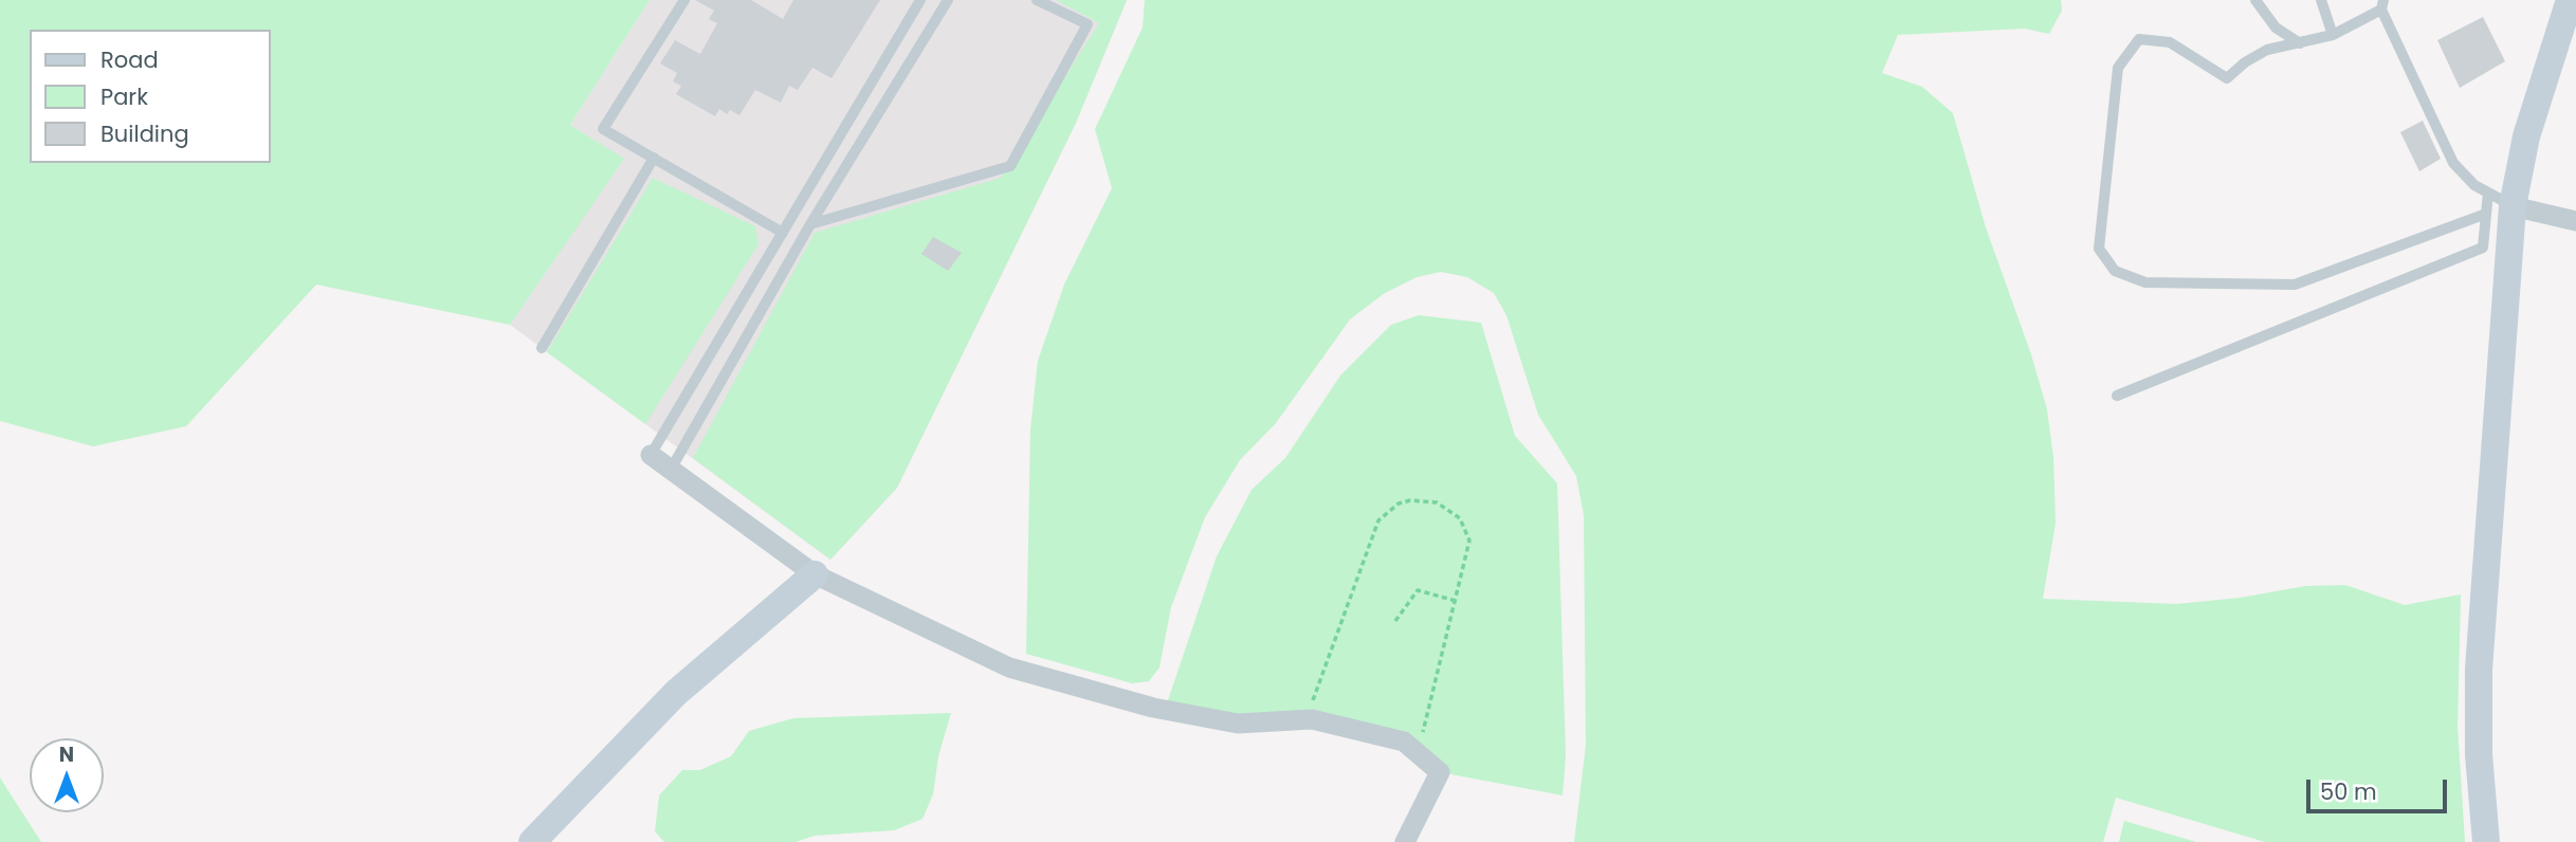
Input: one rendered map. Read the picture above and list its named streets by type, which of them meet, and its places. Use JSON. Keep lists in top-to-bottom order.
{
  "legend": ["Road", "Park", "Building"],
  "scale_bar": "50 m",
  "north": "top"
}
